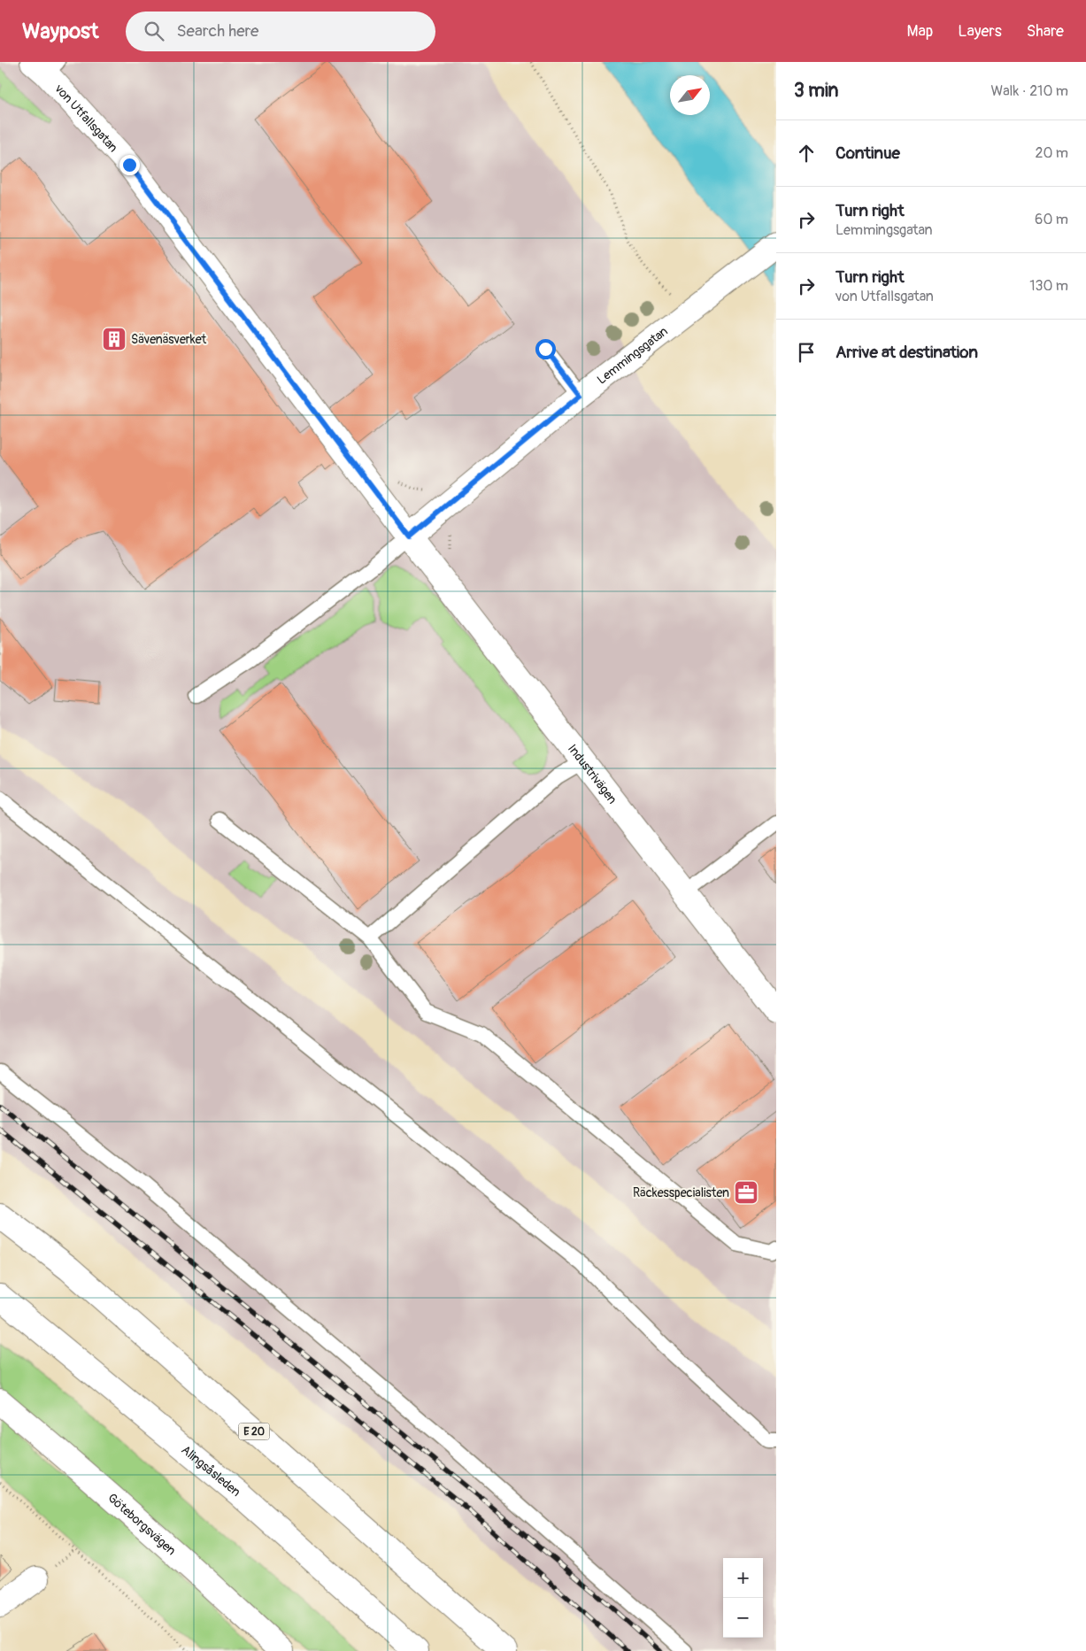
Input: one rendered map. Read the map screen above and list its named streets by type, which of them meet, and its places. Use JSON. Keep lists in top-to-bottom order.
{
  "streets": {
    "main road": [
      "von Utfallsgatan",
      "Lemmingsgatan",
      "Industrivägen",
      "E 20",
      "Alingsåsleden",
      "Göteborgsvägen"
    ]
  },
  "crossings": [
    ["von Utfallsgatan", "Lemmingsgatan"],
    ["von Utfallsgatan", "Industrivägen"],
    ["Lemmingsgatan", "Industrivägen"]
  ],
  "places": {
    "building": ["Sävenäsverket"],
    "office": ["Räckesspecialisten"]
  },
  "north": "top right",
  "page": {
    "header": "Waypost",
    "search": "Search here",
    "nav": ["Map", "Layers", "Share"],
    "heading": ["3 min", "Walk · 210 m"],
    "list": [
      ["Continue", "20 m"],
      ["Turn right", "Lemmingsgatan", "60 m"],
      ["Turn right", "von Utfallsgatan", "130 m"],
      "Arrive at destination"
    ],
    "map_buttons": ["+", "−"]
  }
}
